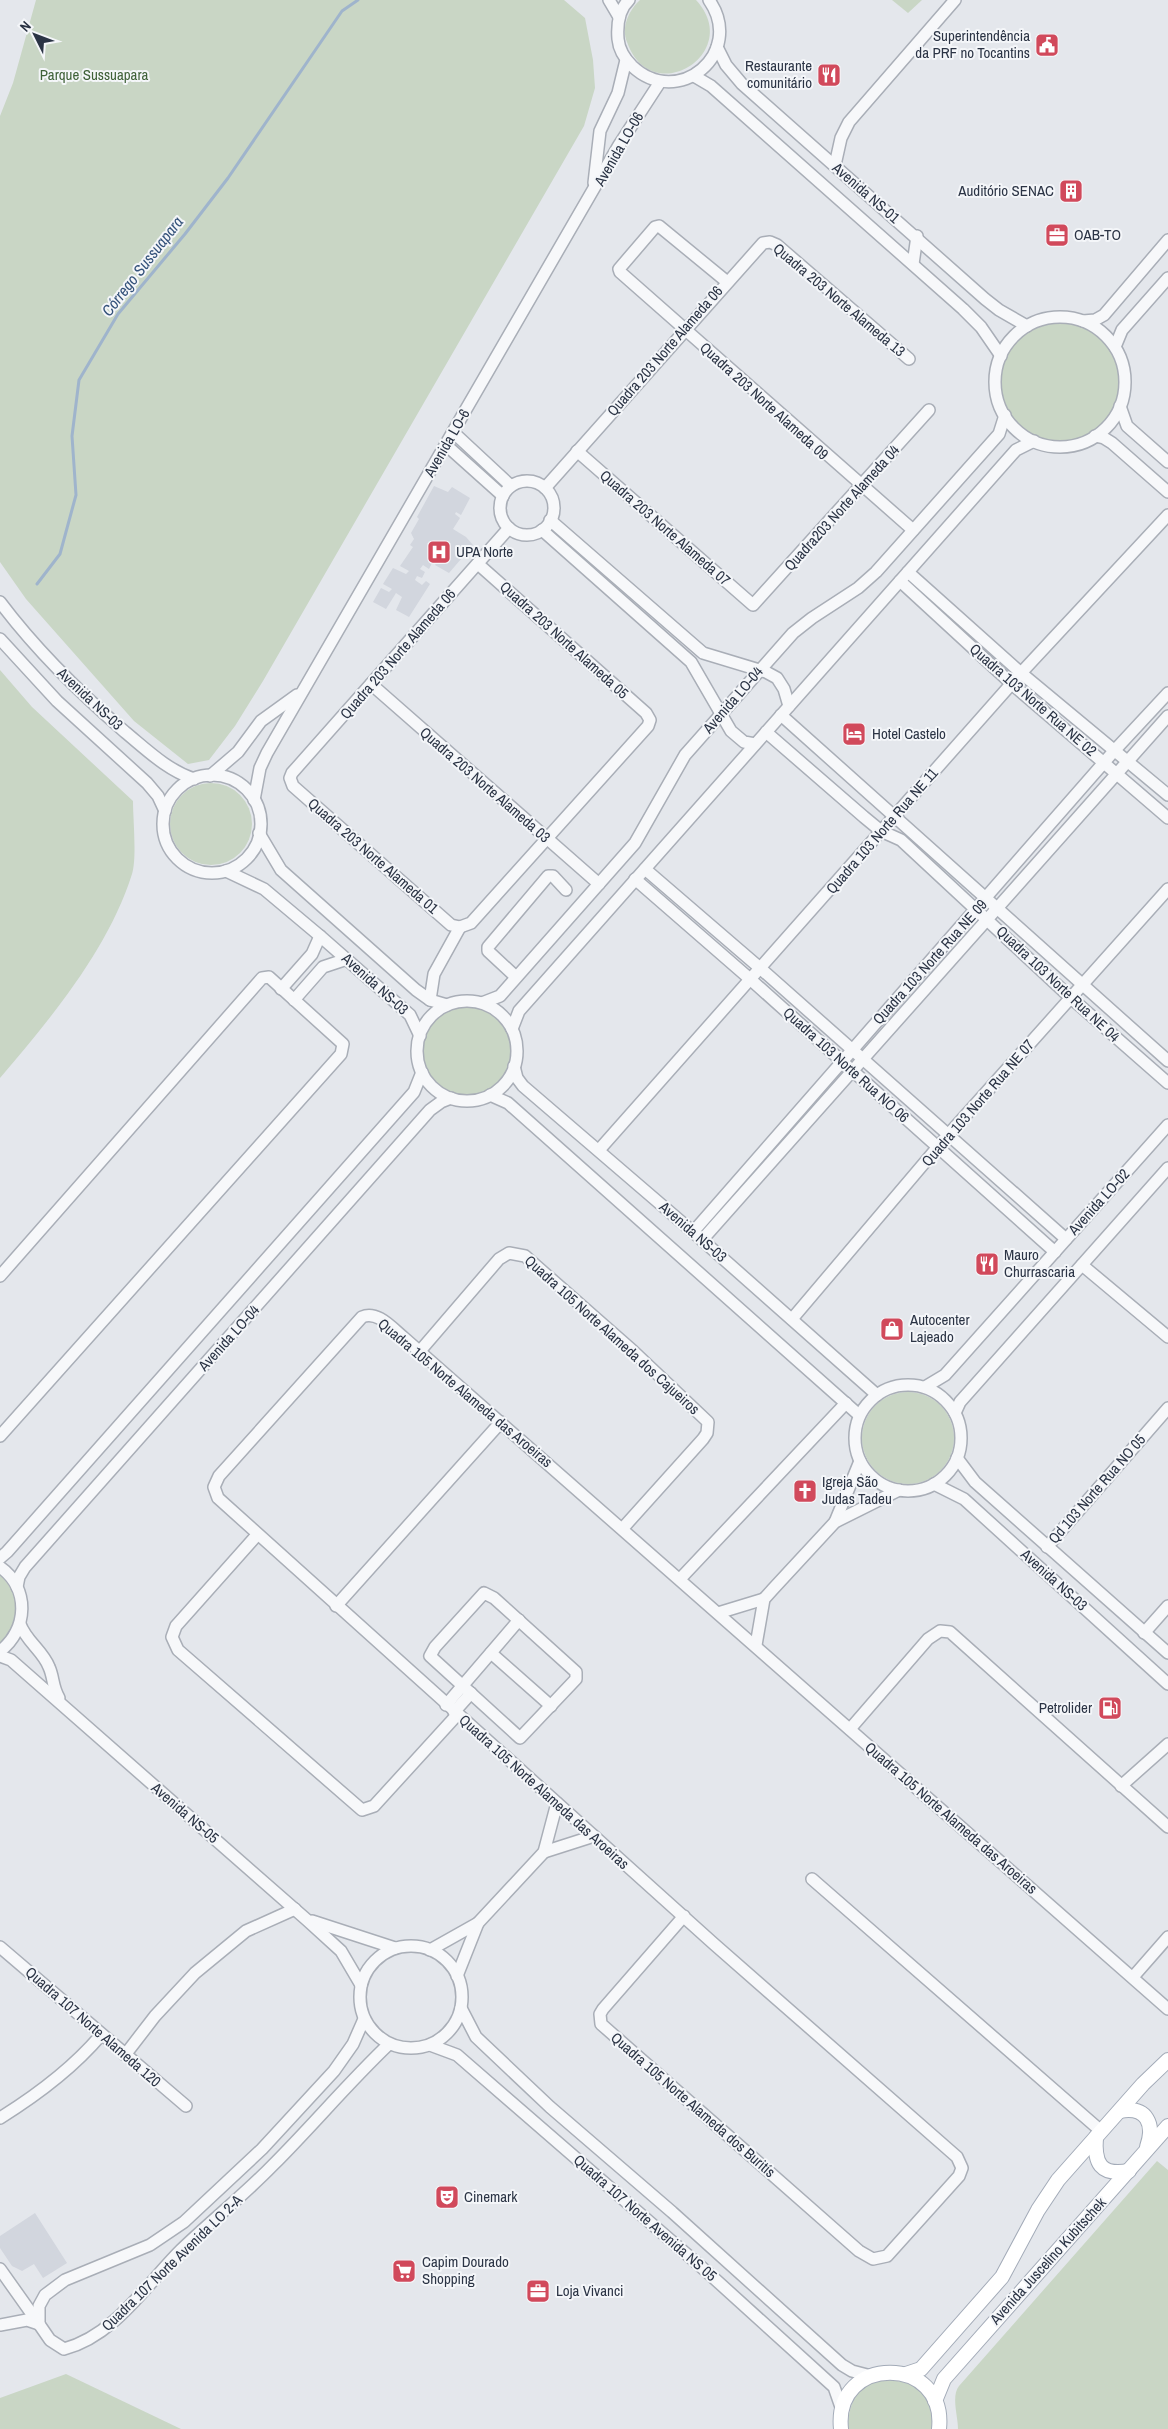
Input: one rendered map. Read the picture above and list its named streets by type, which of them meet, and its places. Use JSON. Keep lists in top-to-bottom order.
{
  "streets": {
    "main road": ["Avenida Juscelino Kubitschek"],
    "street": [
      "Avenida LO-06",
      "Avenida NS-01",
      "Quadra 203 Norte Alameda 13",
      "Quadra 203 Norte Alameda 06",
      "Quadra 203 Norte Alameda 09",
      "Avenida LO-6",
      "Quadra203 Norte Alameda 04",
      "Quadra 203 Norte Alameda 07",
      "Quadra 203 Norte Alameda 05",
      "Avenida NS-03",
      "Avenida LO-04",
      "Quadra 103 Norte Rua NE 02",
      "Quadra 203 Norte Alameda 03",
      "Quadra 103 Norte Rua NE 11",
      "Quadra 203 Norte Alameda 01",
      "Quadra 103 Norte Rua NE 09",
      "Quadra 103 Norte Rua NE 04",
      "Quadra 103 Norte Rua NO 06",
      "Quadra 103 Norte Rua NE 07",
      "Avenida LO-02",
      "Quadra 105 Norte Alameda dos Cajueiros",
      "Quadra 105 Norte Alameda das Aroeiras",
      "Qd 103 Norte Rua NO 05",
      "Avenida NS-05",
      "Quadra 107 Norte Alameda 120",
      "Quadra 105 Norte Alameda dos Buritís",
      "Quadra 107 Norte Avenida NS 05",
      "Quadra 107 Norte Avenida LO 2-A"
    ]
  },
  "crossings": [
    ["Avenida LO-06", "Avenida LO-6"],
    ["Avenida NS-01", "Avenida LO-04"],
    ["Quadra 203 Norte Alameda 13", "Quadra 203 Norte Alameda 06"],
    ["Quadra 203 Norte Alameda 06", "Quadra 203 Norte Alameda 09"],
    ["Quadra 203 Norte Alameda 06", "Quadra 203 Norte Alameda 07"],
    ["Quadra 203 Norte Alameda 06", "Quadra 203 Norte Alameda 05"],
    ["Quadra 203 Norte Alameda 06", "Quadra 203 Norte Alameda 03"],
    ["Quadra 203 Norte Alameda 06", "Quadra 203 Norte Alameda 01"],
    ["Quadra 203 Norte Alameda 09", "Quadra203 Norte Alameda 04"],
    ["Quadra 203 Norte Alameda 09", "Avenida LO-04"],
    ["Quadra203 Norte Alameda 04", "Quadra 203 Norte Alameda 07"],
    ["Quadra 203 Norte Alameda 05", "Quadra 203 Norte Alameda 03"],
    ["Avenida NS-03", "Avenida LO-04"],
    ["Avenida NS-03", "Quadra 103 Norte Rua NE 11"],
    ["Avenida NS-03", "Quadra 103 Norte Rua NE 09"],
    ["Avenida NS-03", "Quadra 103 Norte Rua NE 07"],
    ["Avenida NS-03", "Avenida LO-02"],
    ["Avenida NS-03", "Qd 103 Norte Rua NO 05"],
    ["Avenida LO-04", "Quadra 203 Norte Alameda 03"],
    ["Quadra 103 Norte Rua NE 02", "Quadra 103 Norte Rua NE 11"],
    ["Quadra 103 Norte Rua NE 02", "Quadra 103 Norte Rua NE 09"],
    ["Quadra 103 Norte Rua NE 11", "Quadra 103 Norte Rua NE 04"],
    ["Quadra 103 Norte Rua NE 11", "Quadra 103 Norte Rua NO 06"],
    ["Quadra 103 Norte Rua NE 09", "Quadra 103 Norte Rua NE 04"],
    ["Quadra 103 Norte Rua NE 09", "Quadra 103 Norte Rua NO 06"],
    ["Quadra 103 Norte Rua NE 04", "Quadra 103 Norte Rua NE 07"],
    ["Quadra 103 Norte Rua NO 06", "Quadra 103 Norte Rua NE 07"],
    ["Quadra 103 Norte Rua NO 06", "Avenida LO-02"],
    ["Quadra 105 Norte Alameda dos Cajueiros", "Quadra 105 Norte Alameda das Aroeiras"],
    ["Quadra 105 Norte Alameda das Aroeiras", "Quadra 105 Norte Alameda dos Buritís"],
    ["Quadra 107 Norte Avenida NS 05", "Quadra 107 Norte Avenida LO 2-A"]
  ],
  "water": ["Córrego Sussuapara"],
  "parks": ["Parque Sussuapara"],
  "places": {
    "public building": ["Superintendência da PRF no Tocantins"],
    "restaurant": ["Restaurante comunitário", "Mauro Churrascaria"],
    "building": ["Auditório SENAC"],
    "office": ["OAB-TO", "Loja Vivanci"],
    "hospital": ["UPA Norte"],
    "hotel": ["Hotel Castelo"],
    "shop": ["Autocenter Lajeado"],
    "church": ["Igreja São Judas Tadeu"],
    "fuel station": ["Petrolider"],
    "theatre": ["Cinemark"],
    "supermarket": ["Capim Dourado Shopping"]
  },
  "north": "top left"
}
